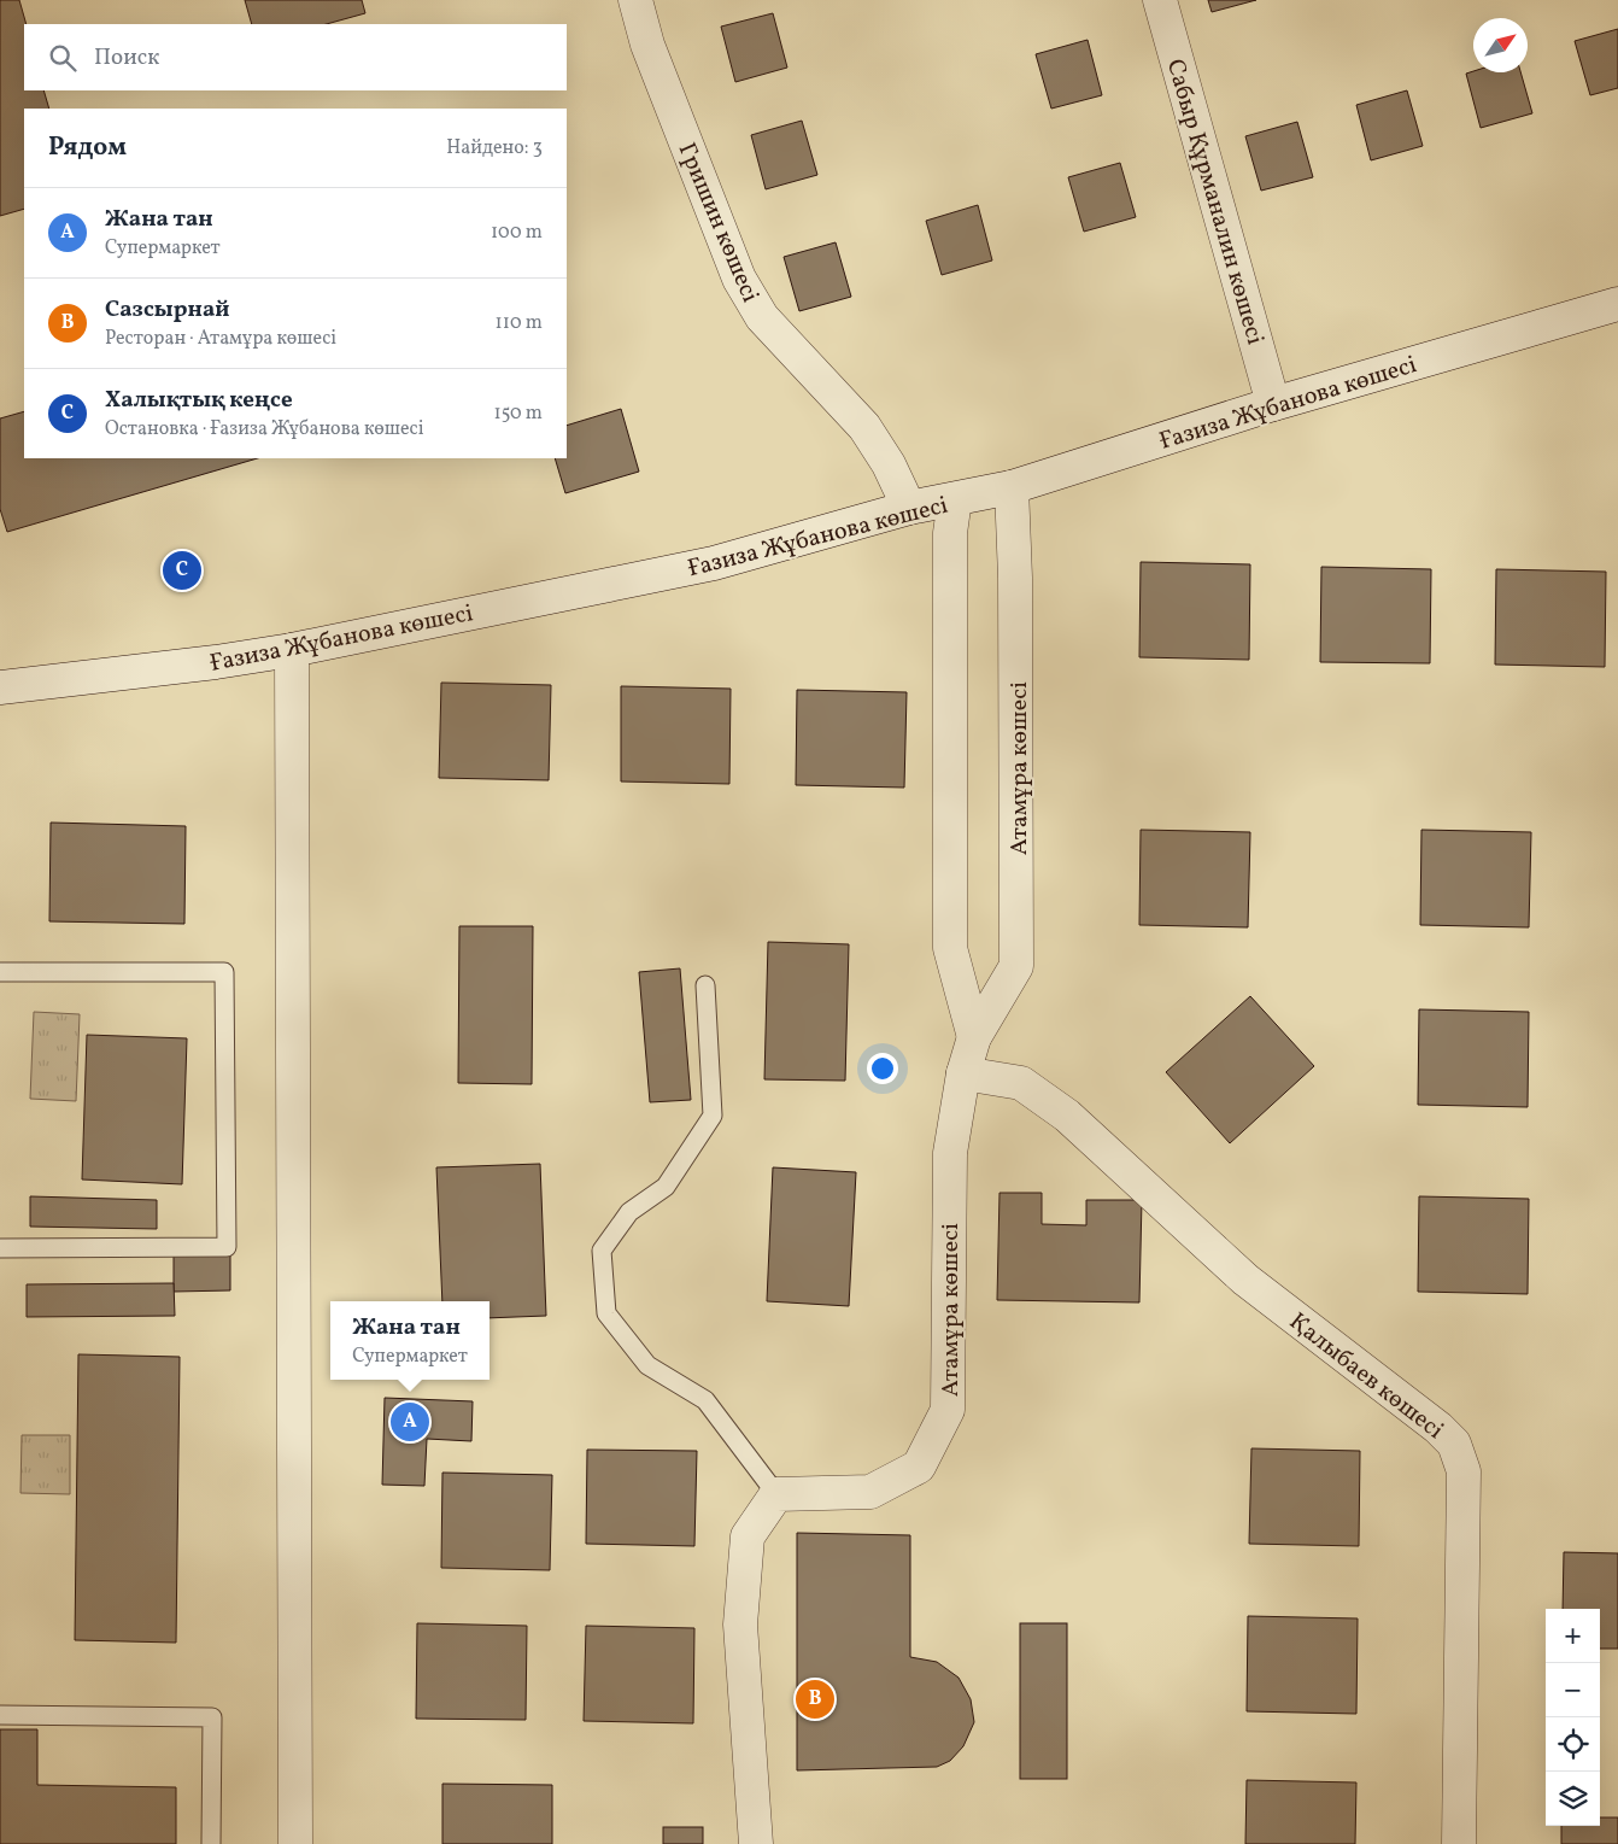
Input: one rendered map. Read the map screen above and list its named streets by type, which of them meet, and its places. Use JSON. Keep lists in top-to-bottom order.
{
  "streets": {
    "street": [
      "Сабыр Құрманалин көшесі",
      "Гришин көшесі",
      "Ғазиза Жұбанова көшесі",
      "Атамұра көшесі",
      "Қалыбаев көшесі"
    ]
  },
  "crossings": [
    ["Сабыр Құрманалин көшесі", "Ғазиза Жұбанова көшесі"],
    ["Гришин көшесі", "Ғазиза Жұбанова көшесі"],
    ["Ғазиза Жұбанова көшесі", "Атамұра көшесі"],
    ["Атамұра көшесі", "Қалыбаев көшесі"]
  ],
  "north": "top right",
  "page": {
    "search": "Поиск",
    "heading": ["Рядом", "Найдено: 3"],
    "list": [
      {
        "mark": "A",
        "name": "Жана тан",
        "note": "Супермаркет",
        "value": "100 m"
      },
      {
        "mark": "B",
        "name": "Сазсырнай",
        "note": "Ресторан · Атамұра көшесі",
        "value": "110 m"
      },
      {
        "mark": "C",
        "name": "Халықтық кеңсе",
        "note": "Остановка · Ғазиза Жұбанова көшесі",
        "value": "150 m"
      }
    ],
    "pins": ["C", "A", "B"],
    "popup": ["Жана тан", "Супермаркет"],
    "map_buttons": ["+", "−"]
  }
}
